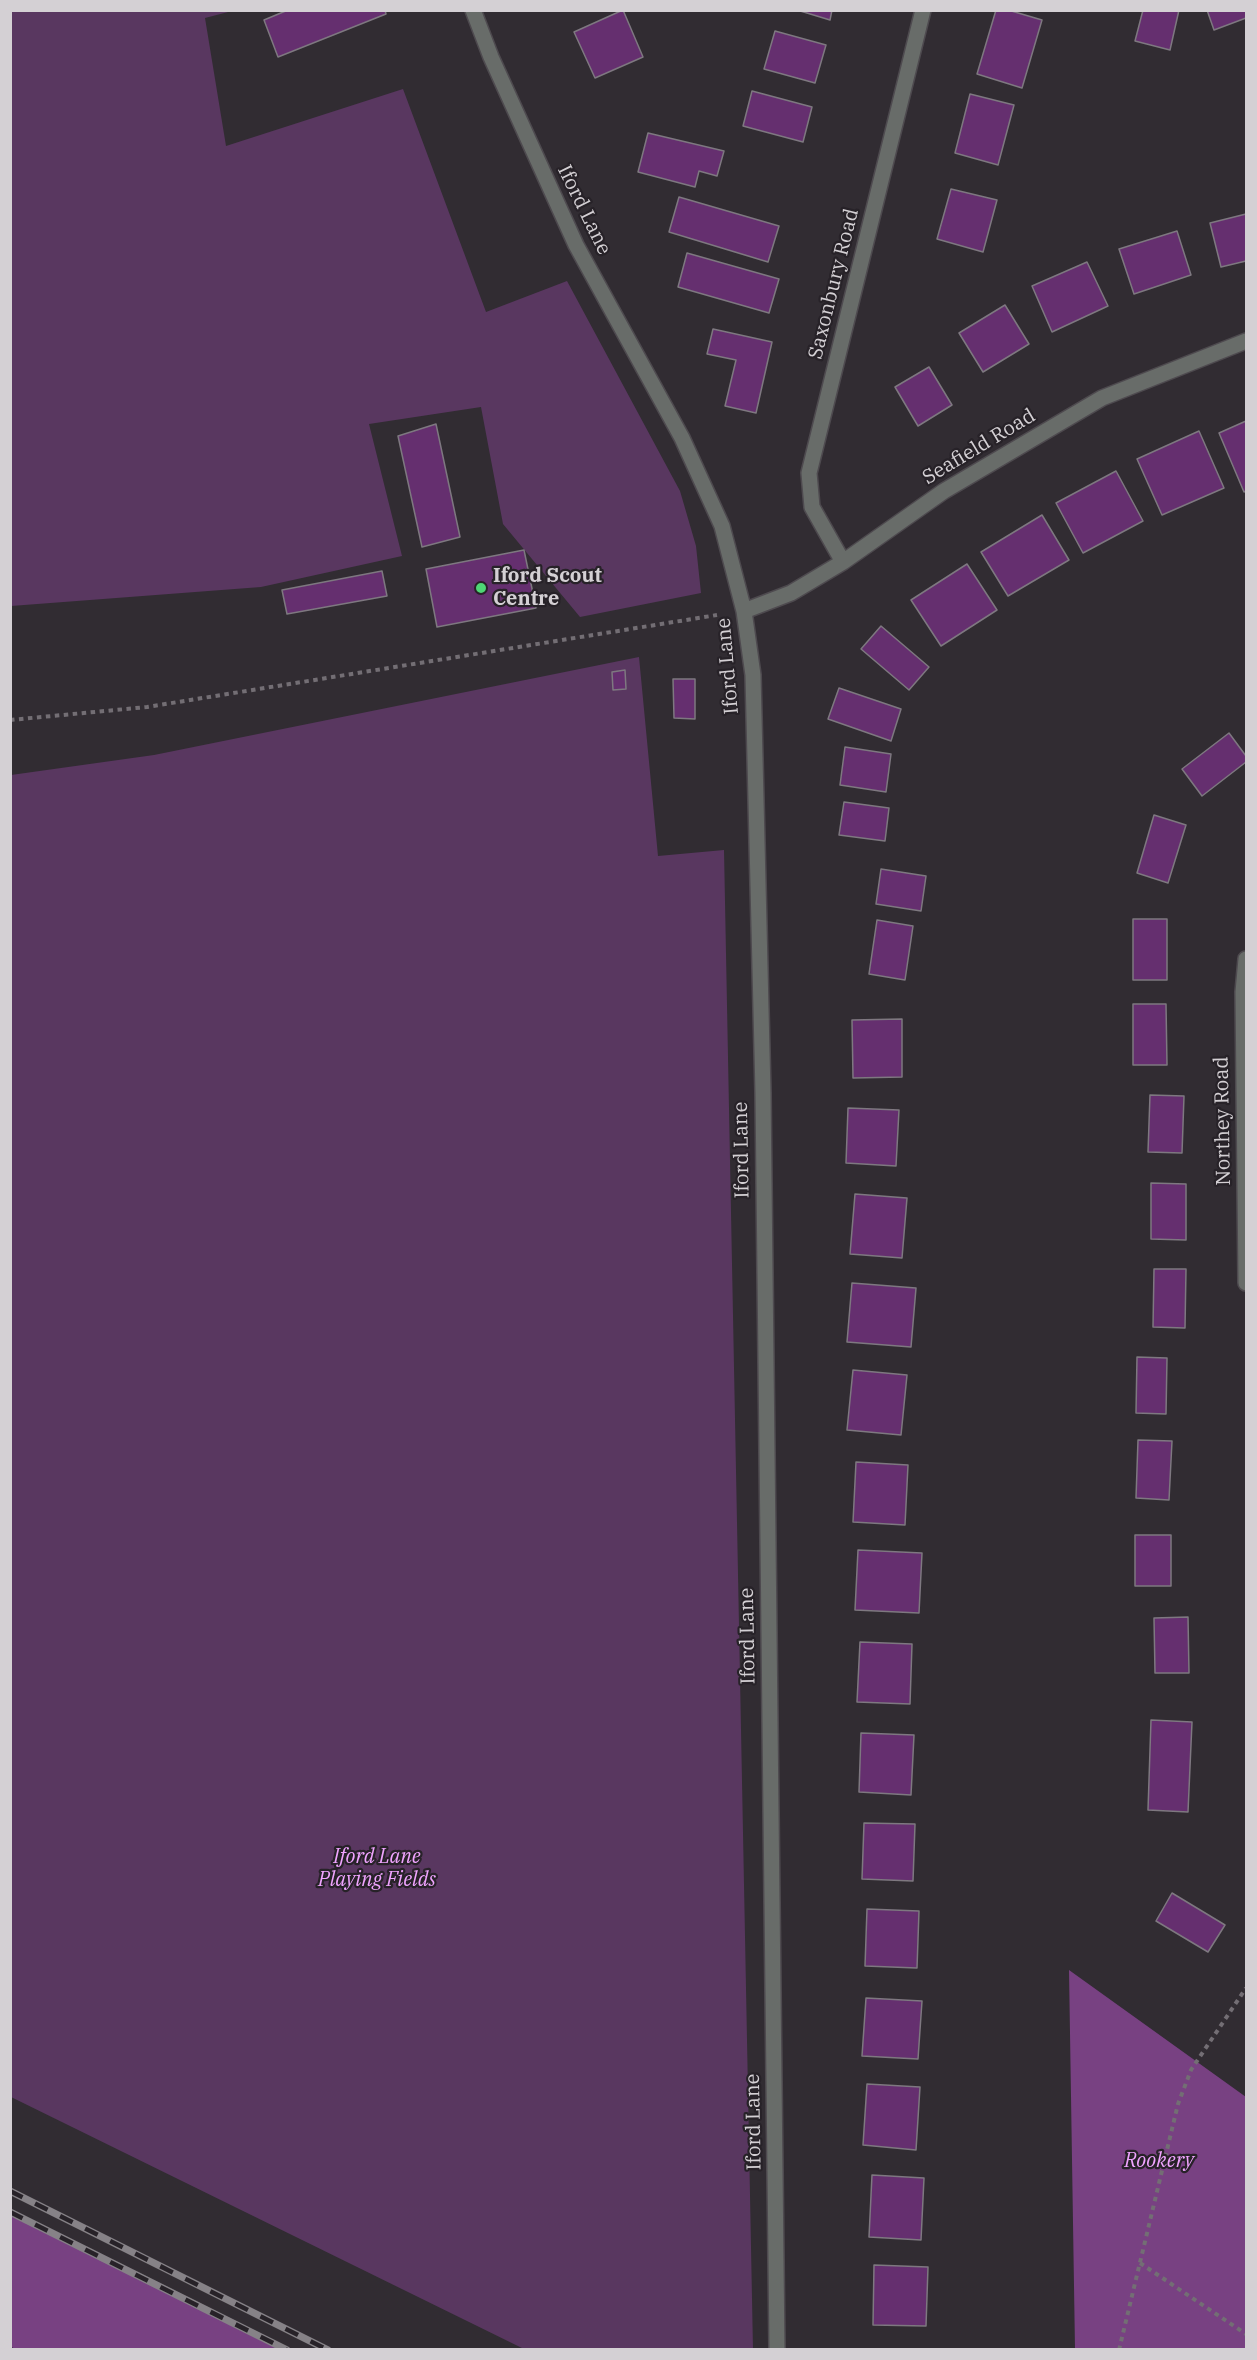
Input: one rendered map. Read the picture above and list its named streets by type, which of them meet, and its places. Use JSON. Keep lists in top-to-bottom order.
{
  "streets": {
    "street": [
      "Iford Lane",
      "Saxonbury Road",
      "Seafield Road",
      "Northey Road"
    ]
  },
  "crossings": [
    ["Iford Lane", "Seafield Road"],
    ["Saxonbury Road", "Seafield Road"]
  ],
  "parks": ["Iford Lane Playing Fields", "Rookery"],
  "places": ["Iford Scout Centre"]
}
